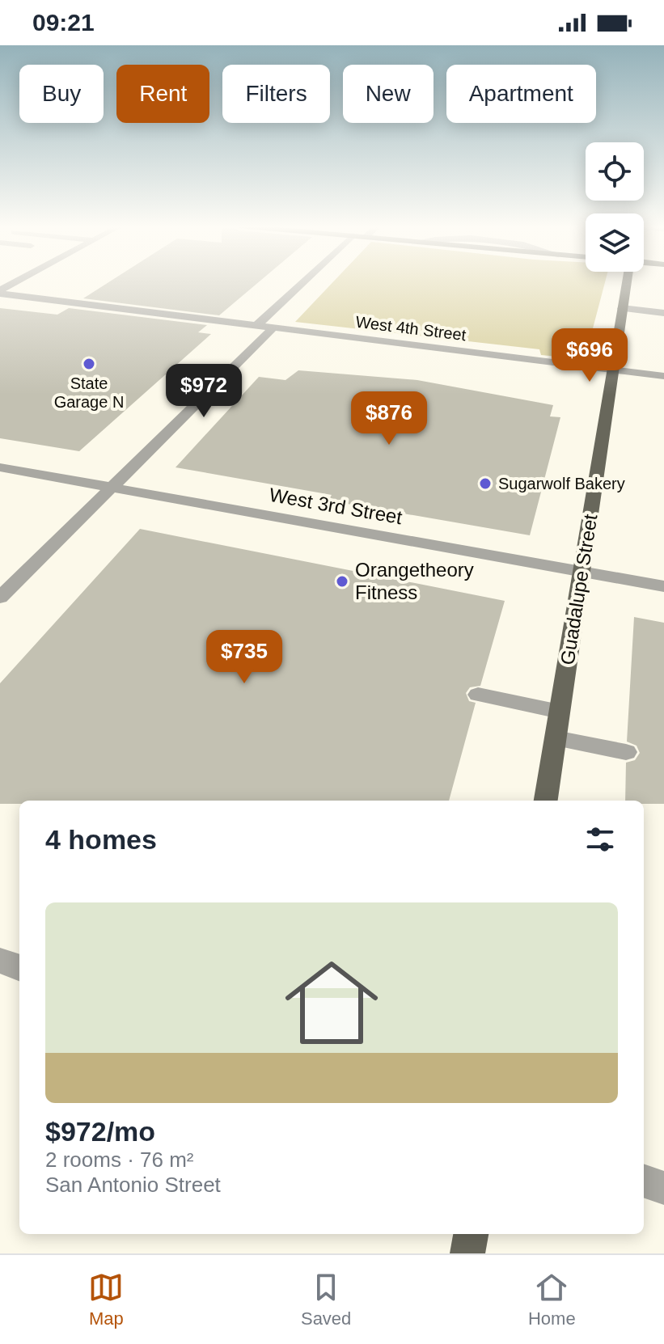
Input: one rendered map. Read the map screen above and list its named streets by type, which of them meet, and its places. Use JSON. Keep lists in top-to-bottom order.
{
  "streets": {
    "main road": ["Guadalupe Street"],
    "street": ["West 4th Street", "West 3rd Street"]
  },
  "crossings": [
    ["West 4th Street", "Guadalupe Street"],
    ["West 3rd Street", "Guadalupe Street"]
  ],
  "places": ["State Garage N", "Sugarwolf Bakery", "Orangetheory Fitness"],
  "page": {
    "status": "09:21",
    "chip": [
      "Buy",
      "Rent",
      "Filters",
      "New",
      "Apartment"
    ],
    "price": [
      "$696",
      "$972",
      "$876",
      "$735"
    ],
    "heading": "4 homes",
    "list": [
      {
        "name": "$972/mo",
        "note": "2 rooms · 76 m² · San Antonio Street"
      }
    ],
    "tabs": ["Map", "Saved", "Home"]
  }
}
